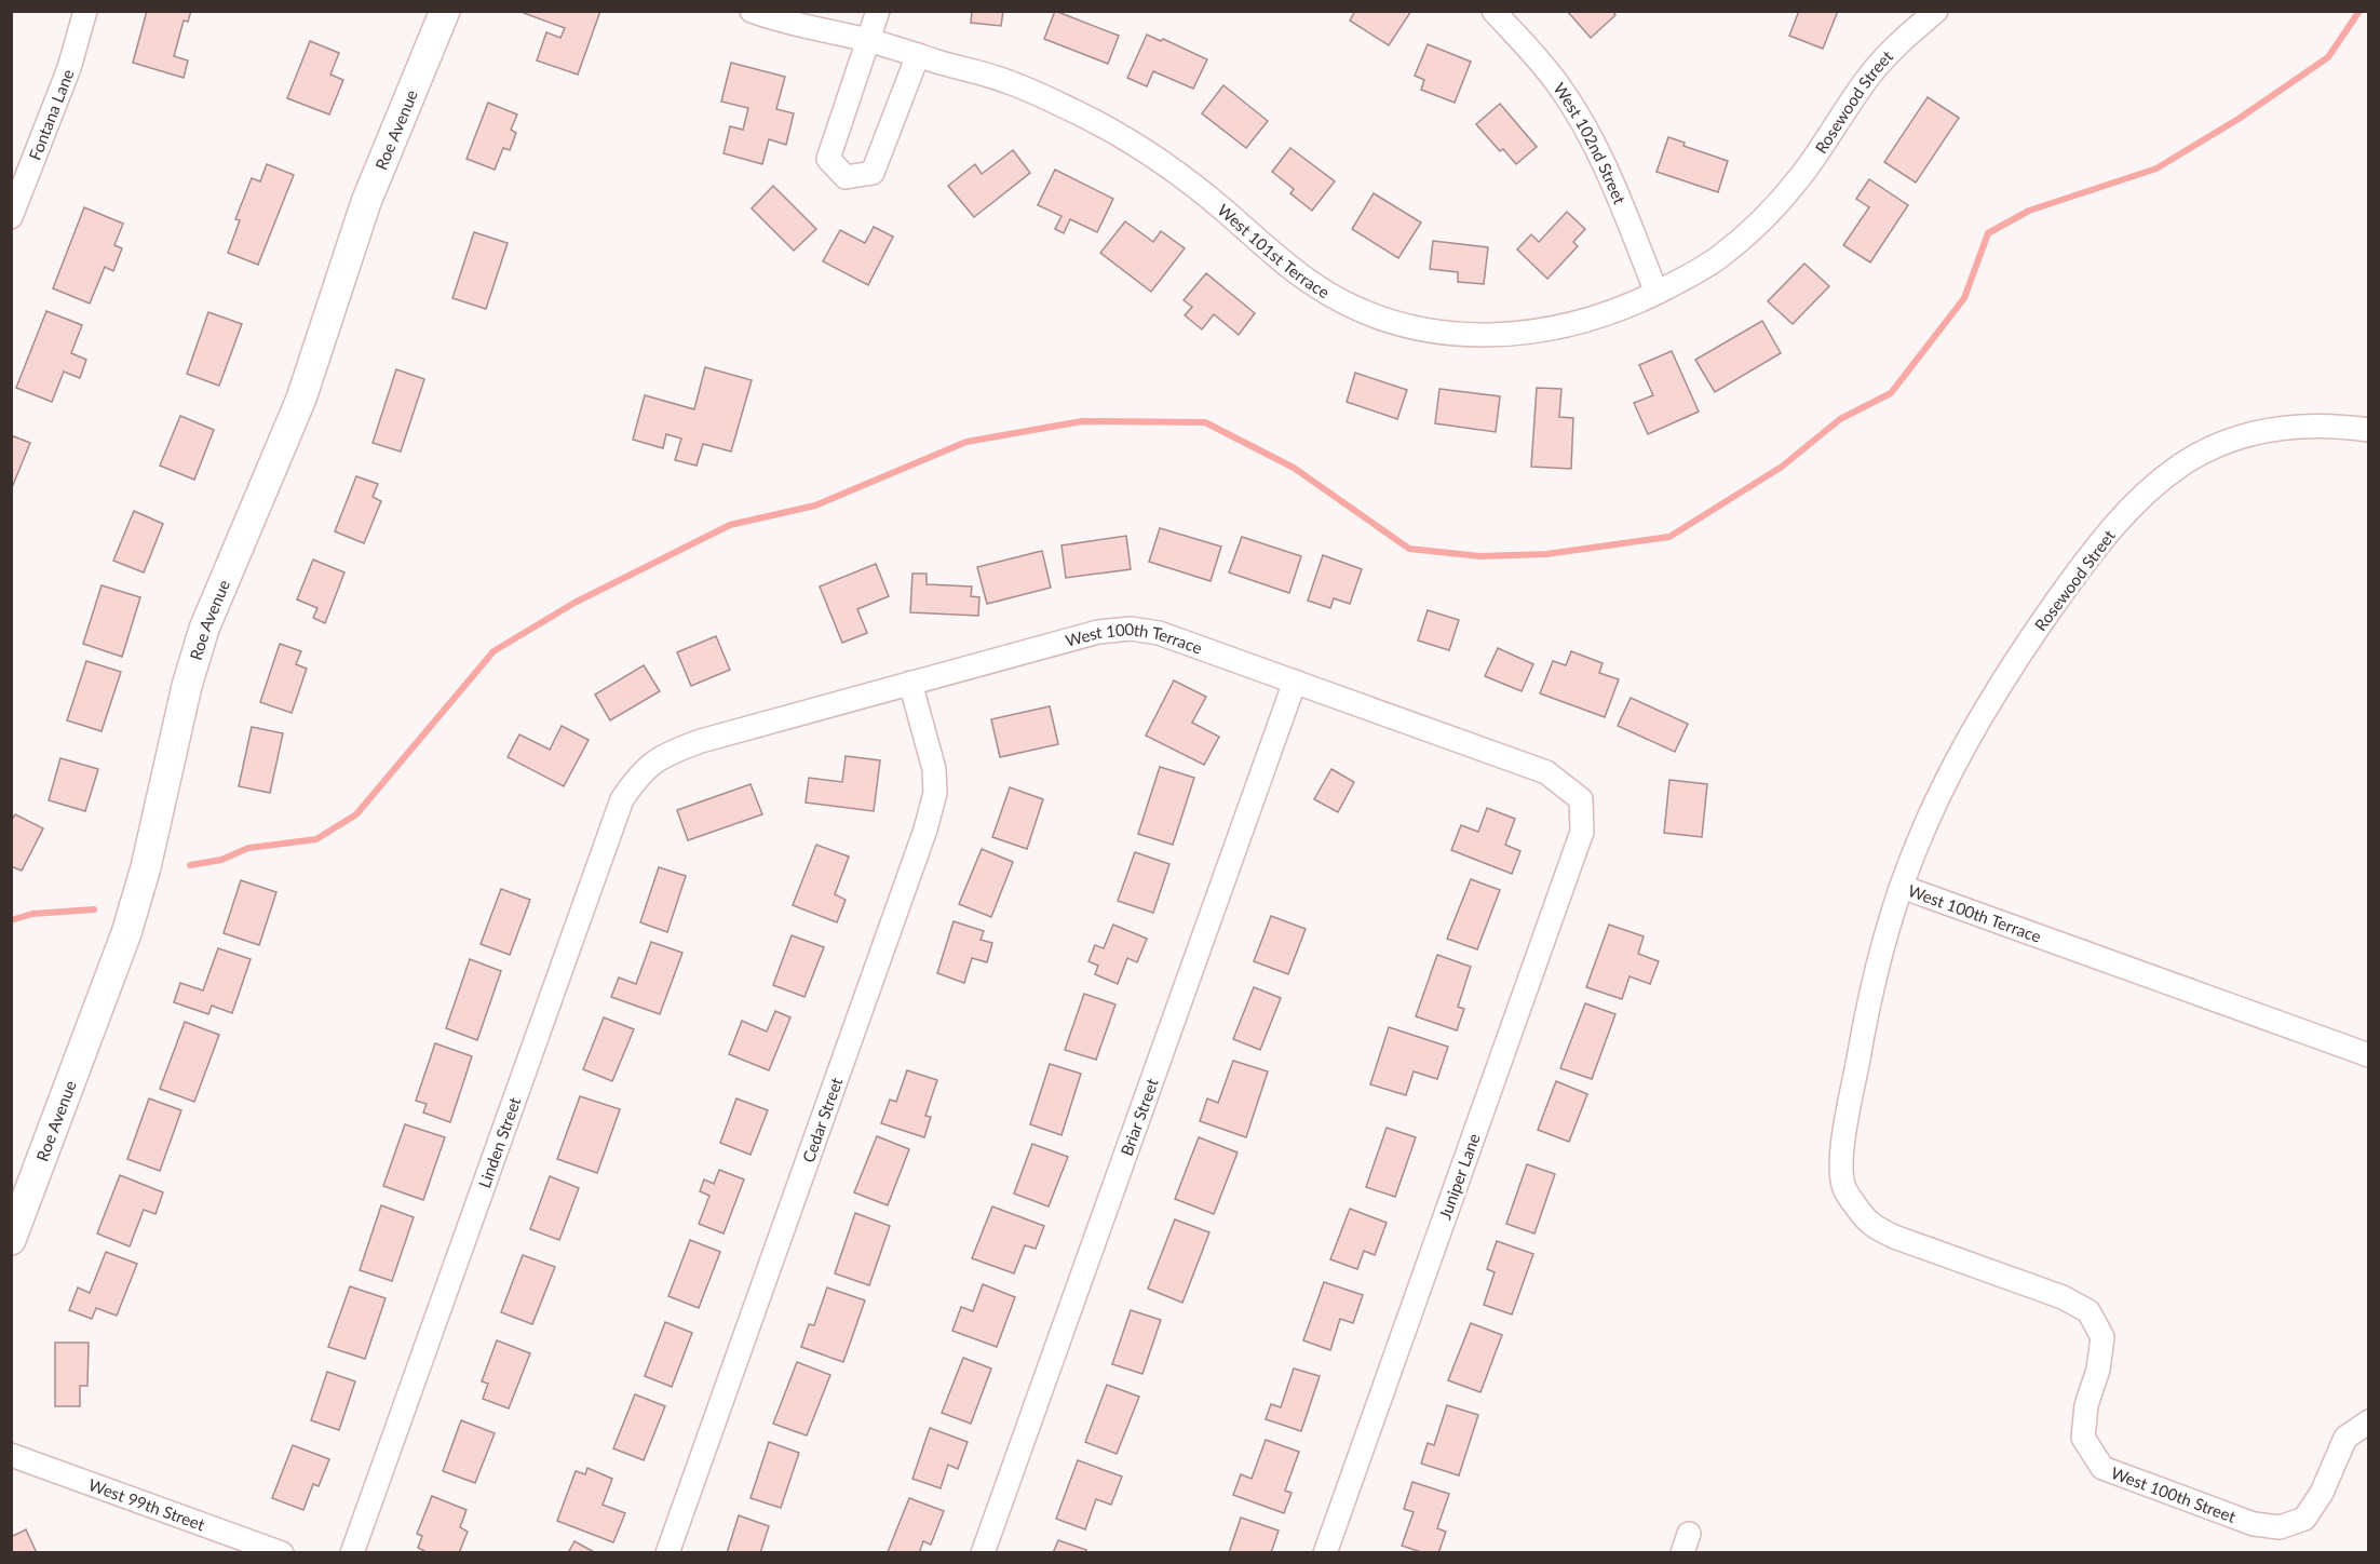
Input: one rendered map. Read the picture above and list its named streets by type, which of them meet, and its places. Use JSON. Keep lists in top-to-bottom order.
{
  "streets": {
    "main road": ["Roe Avenue"],
    "street": [
      "Rosewood Street",
      "Fontana Lane",
      "West 102nd Street",
      "West 101st Terrace",
      "West 100th Terrace",
      "Briar Street",
      "Cedar Street",
      "Linden Street",
      "Juniper Lane",
      "West 100th Street",
      "West 99th Street"
    ]
  },
  "crossings": [
    ["Rosewood Street", "West 102nd Street"],
    ["Rosewood Street", "West 101st Terrace"],
    ["Rosewood Street", "West 100th Terrace"],
    ["West 102nd Street", "West 101st Terrace"],
    ["West 100th Terrace", "Briar Street"],
    ["West 100th Terrace", "Cedar Street"],
    ["West 100th Terrace", "Linden Street"],
    ["West 100th Terrace", "Juniper Lane"],
    ["West 100th Terrace", "West 100th Street"]
  ]
}
